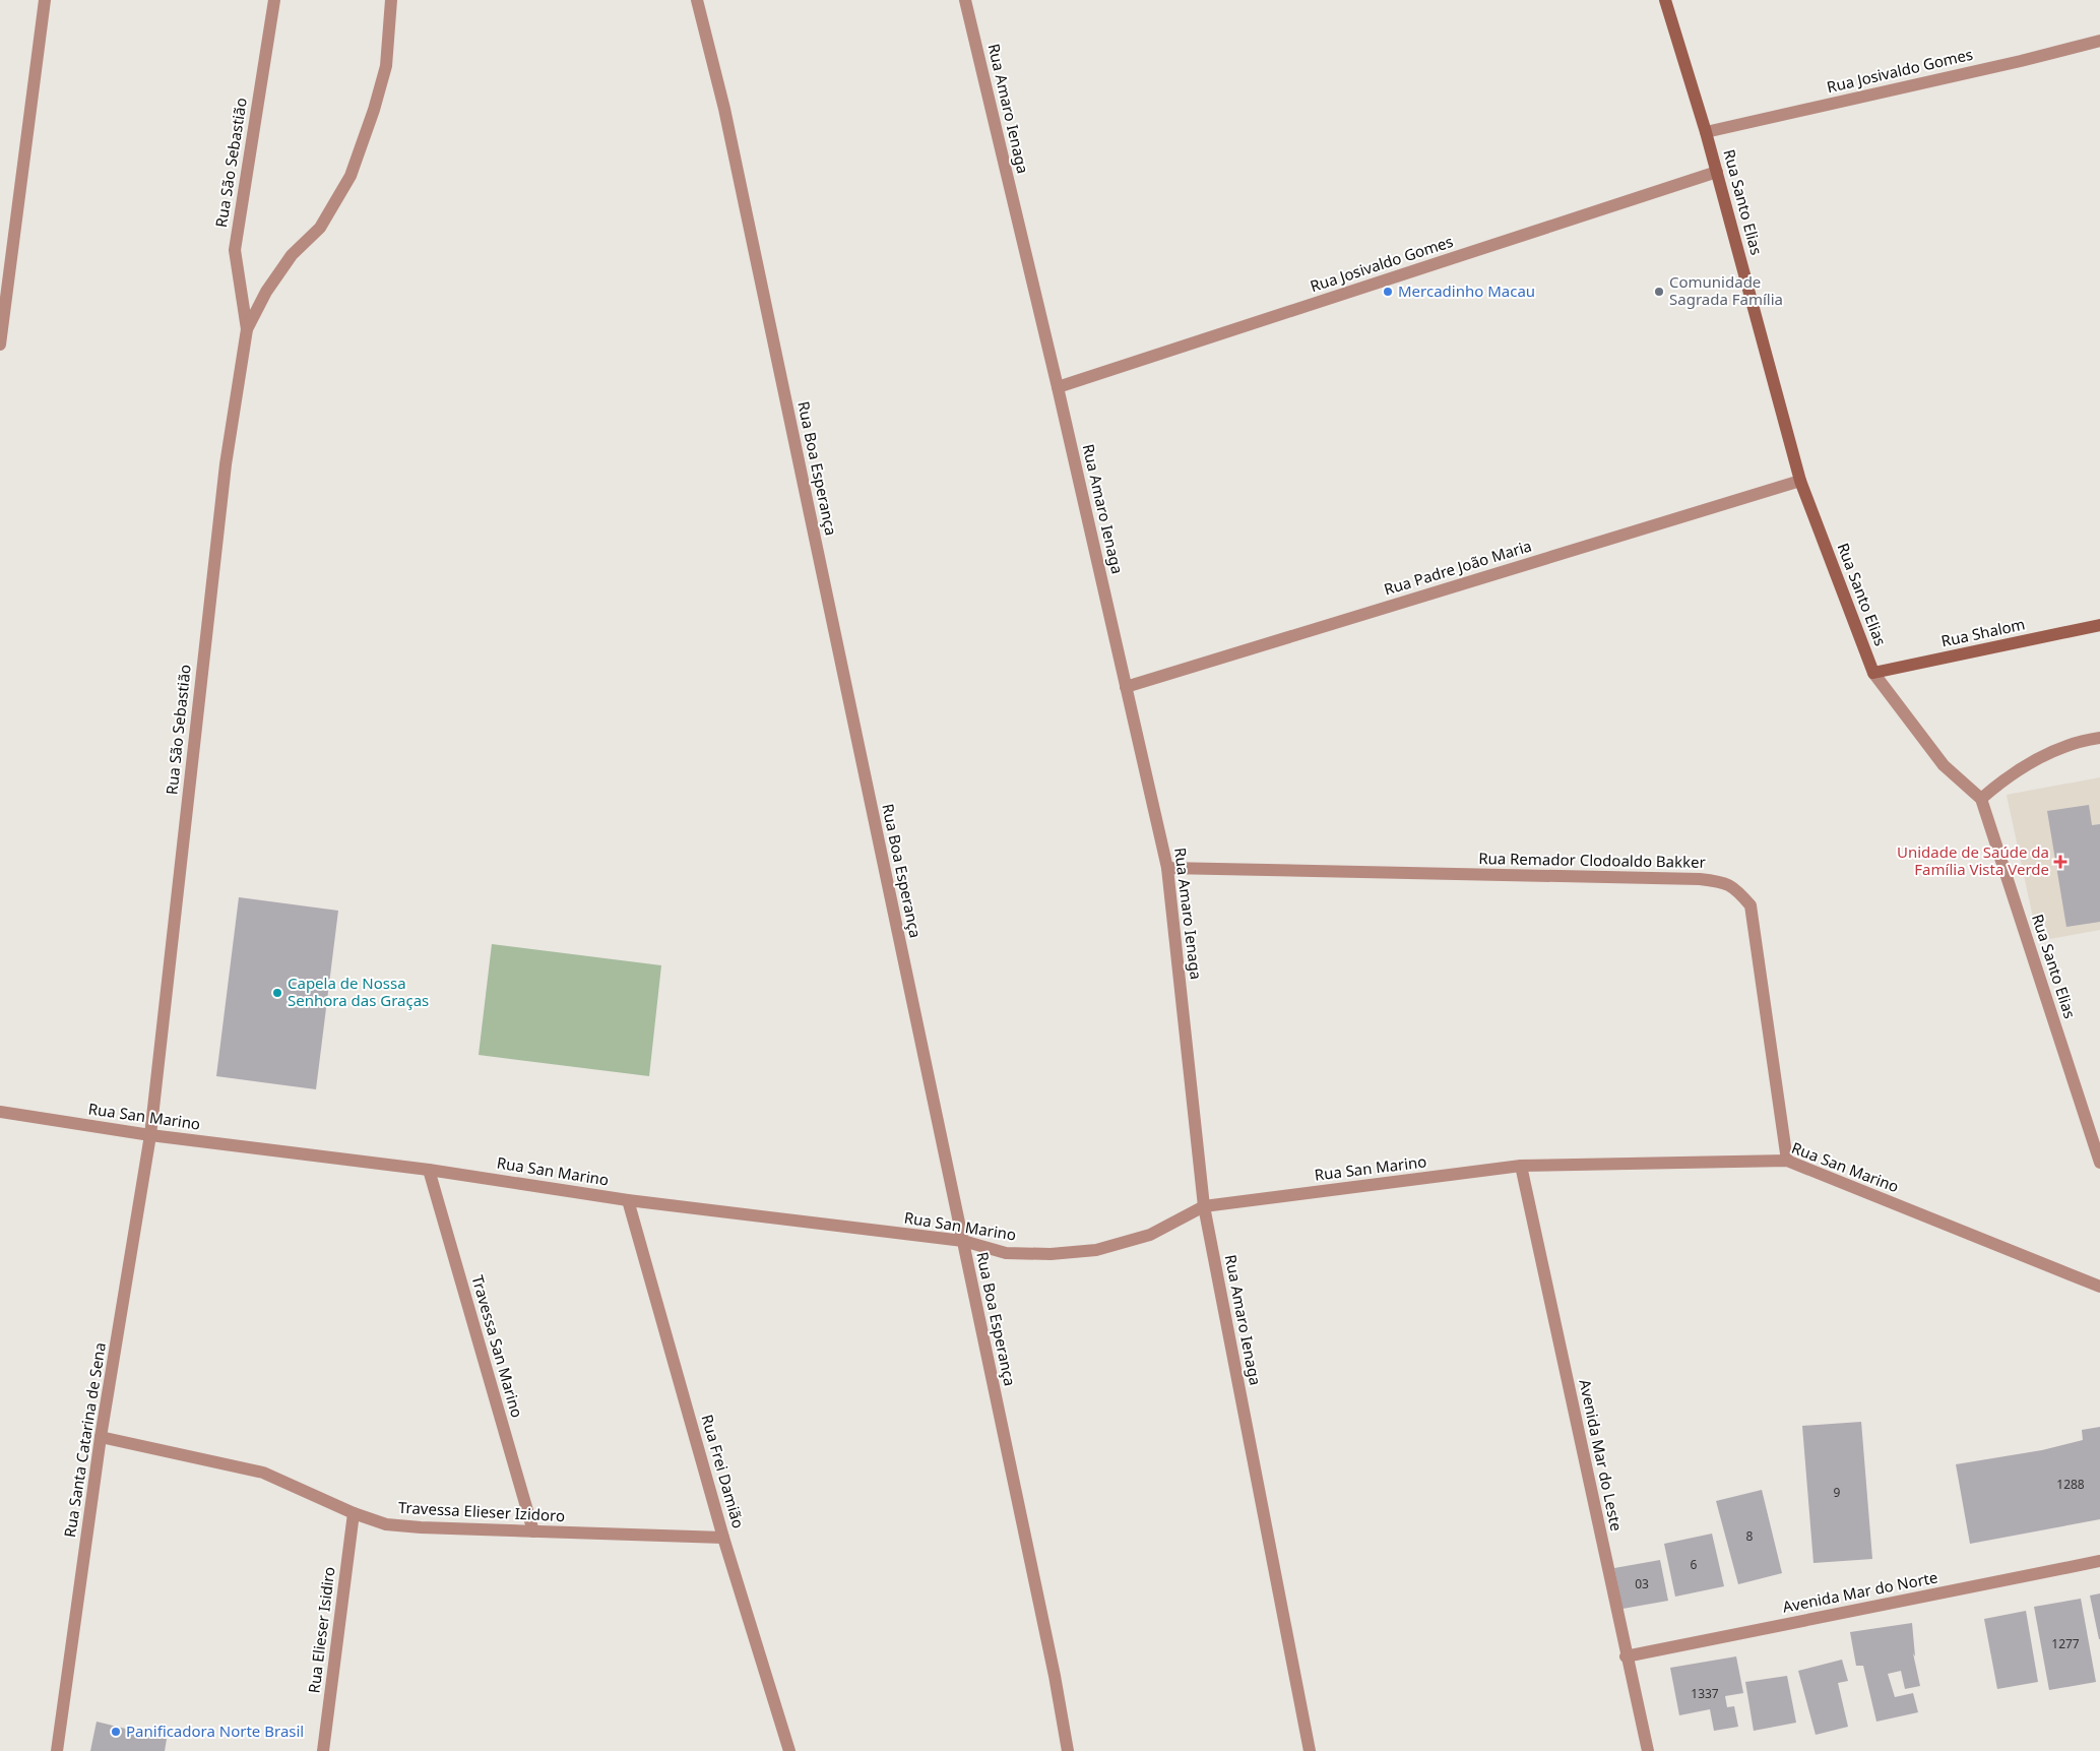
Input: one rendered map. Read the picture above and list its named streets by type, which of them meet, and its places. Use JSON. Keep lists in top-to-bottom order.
{
  "streets": {
    "street": [
      "Rua Josivaldo Gomes",
      "Rua Amaro Ienaga",
      "Rua São Sebastião",
      "Rua Santo Elias",
      "Rua Boa Esperança",
      "Rua Padre João Maria",
      "Rua Shalom",
      "Rua Remador Clodoaldo Bakker",
      "Rua San Marino",
      "Travessa San Marino",
      "Rua Santa Catarina de Sena",
      "Avenida Mar do Leste",
      "Rua Frei Damião",
      "Travessa Elieser Izidoro",
      "Avenida Mar do Norte",
      "Rua Elieser Isidiro"
    ]
  },
  "crossings": [
    ["Rua Josivaldo Gomes", "Rua Amaro Ienaga"],
    ["Rua Josivaldo Gomes", "Rua Santo Elias"],
    ["Rua Amaro Ienaga", "Rua Padre João Maria"],
    ["Rua Amaro Ienaga", "Rua Remador Clodoaldo Bakker"],
    ["Rua Amaro Ienaga", "Rua San Marino"],
    ["Rua São Sebastião", "Rua San Marino"],
    ["Rua São Sebastião", "Rua Santa Catarina de Sena"],
    ["Rua Santo Elias", "Rua Padre João Maria"],
    ["Rua Santo Elias", "Rua Shalom"],
    ["Rua Boa Esperança", "Rua San Marino"],
    ["Rua Remador Clodoaldo Bakker", "Rua San Marino"],
    ["Rua San Marino", "Travessa San Marino"],
    ["Rua San Marino", "Rua Santa Catarina de Sena"],
    ["Rua San Marino", "Avenida Mar do Leste"],
    ["Rua San Marino", "Rua Frei Damião"],
    ["Travessa San Marino", "Travessa Elieser Izidoro"],
    ["Rua Santa Catarina de Sena", "Travessa Elieser Izidoro"],
    ["Avenida Mar do Leste", "Avenida Mar do Norte"],
    ["Rua Frei Damião", "Travessa Elieser Izidoro"],
    ["Travessa Elieser Izidoro", "Rua Elieser Isidiro"]
  ],
  "places": {
    "other": [
      "Mercadinho Macau",
      "Comunidade Sagrada Família",
      "Capela de Nossa Senhora das Graças",
      "Panificadora Norte Brasil"
    ],
    "health": ["Unidade de Saúde da Família Vista Verde"]
  },
  "house_numbers": [
    "1288",
    "9",
    "8",
    "6",
    "03",
    "1277",
    "1337"
  ]
}
